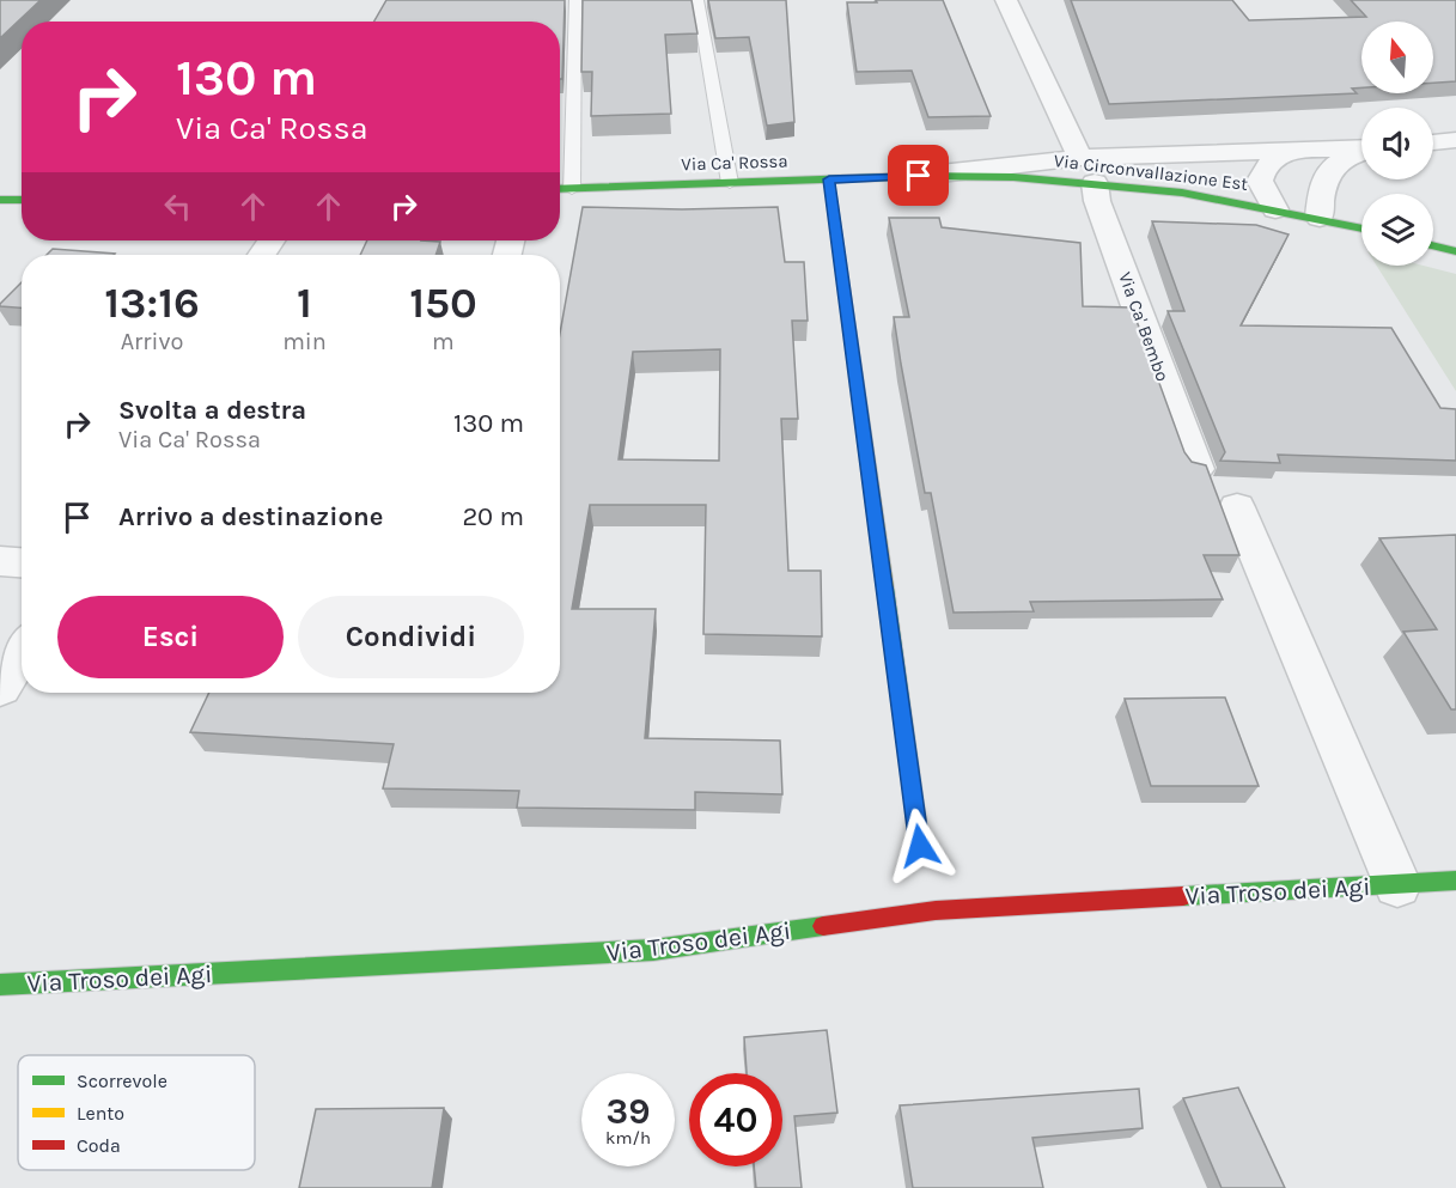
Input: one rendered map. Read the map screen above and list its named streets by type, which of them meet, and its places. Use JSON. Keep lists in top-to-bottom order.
{
  "streets": {
    "street": [
      "Via Ca' Rossa",
      "Via Circonvallazione Est",
      "Via Ca' Bembo",
      "Via Troso dei Agi"
    ]
  },
  "crossings": [
    ["Via Circonvallazione Est", "Via Ca' Bembo"]
  ],
  "legend": ["Scorrevole", "Lento", "Coda"],
  "north": "top",
  "page": {
    "turn": ["130 m", "Via Ca' Rossa"],
    "eta": [
      "13:16",
      "Arrivo",
      "1",
      "min",
      "150",
      "m"
    ],
    "list": [
      {
        "name": "Svolta a destra",
        "note": "Via Ca' Rossa",
        "value": "130 m"
      },
      {
        "name": "Arrivo a destinazione",
        "value": "20 m"
      }
    ],
    "buttons": ["Esci", "Condividi"],
    "speed": "39 km/h",
    "limit": "40"
  }
}
